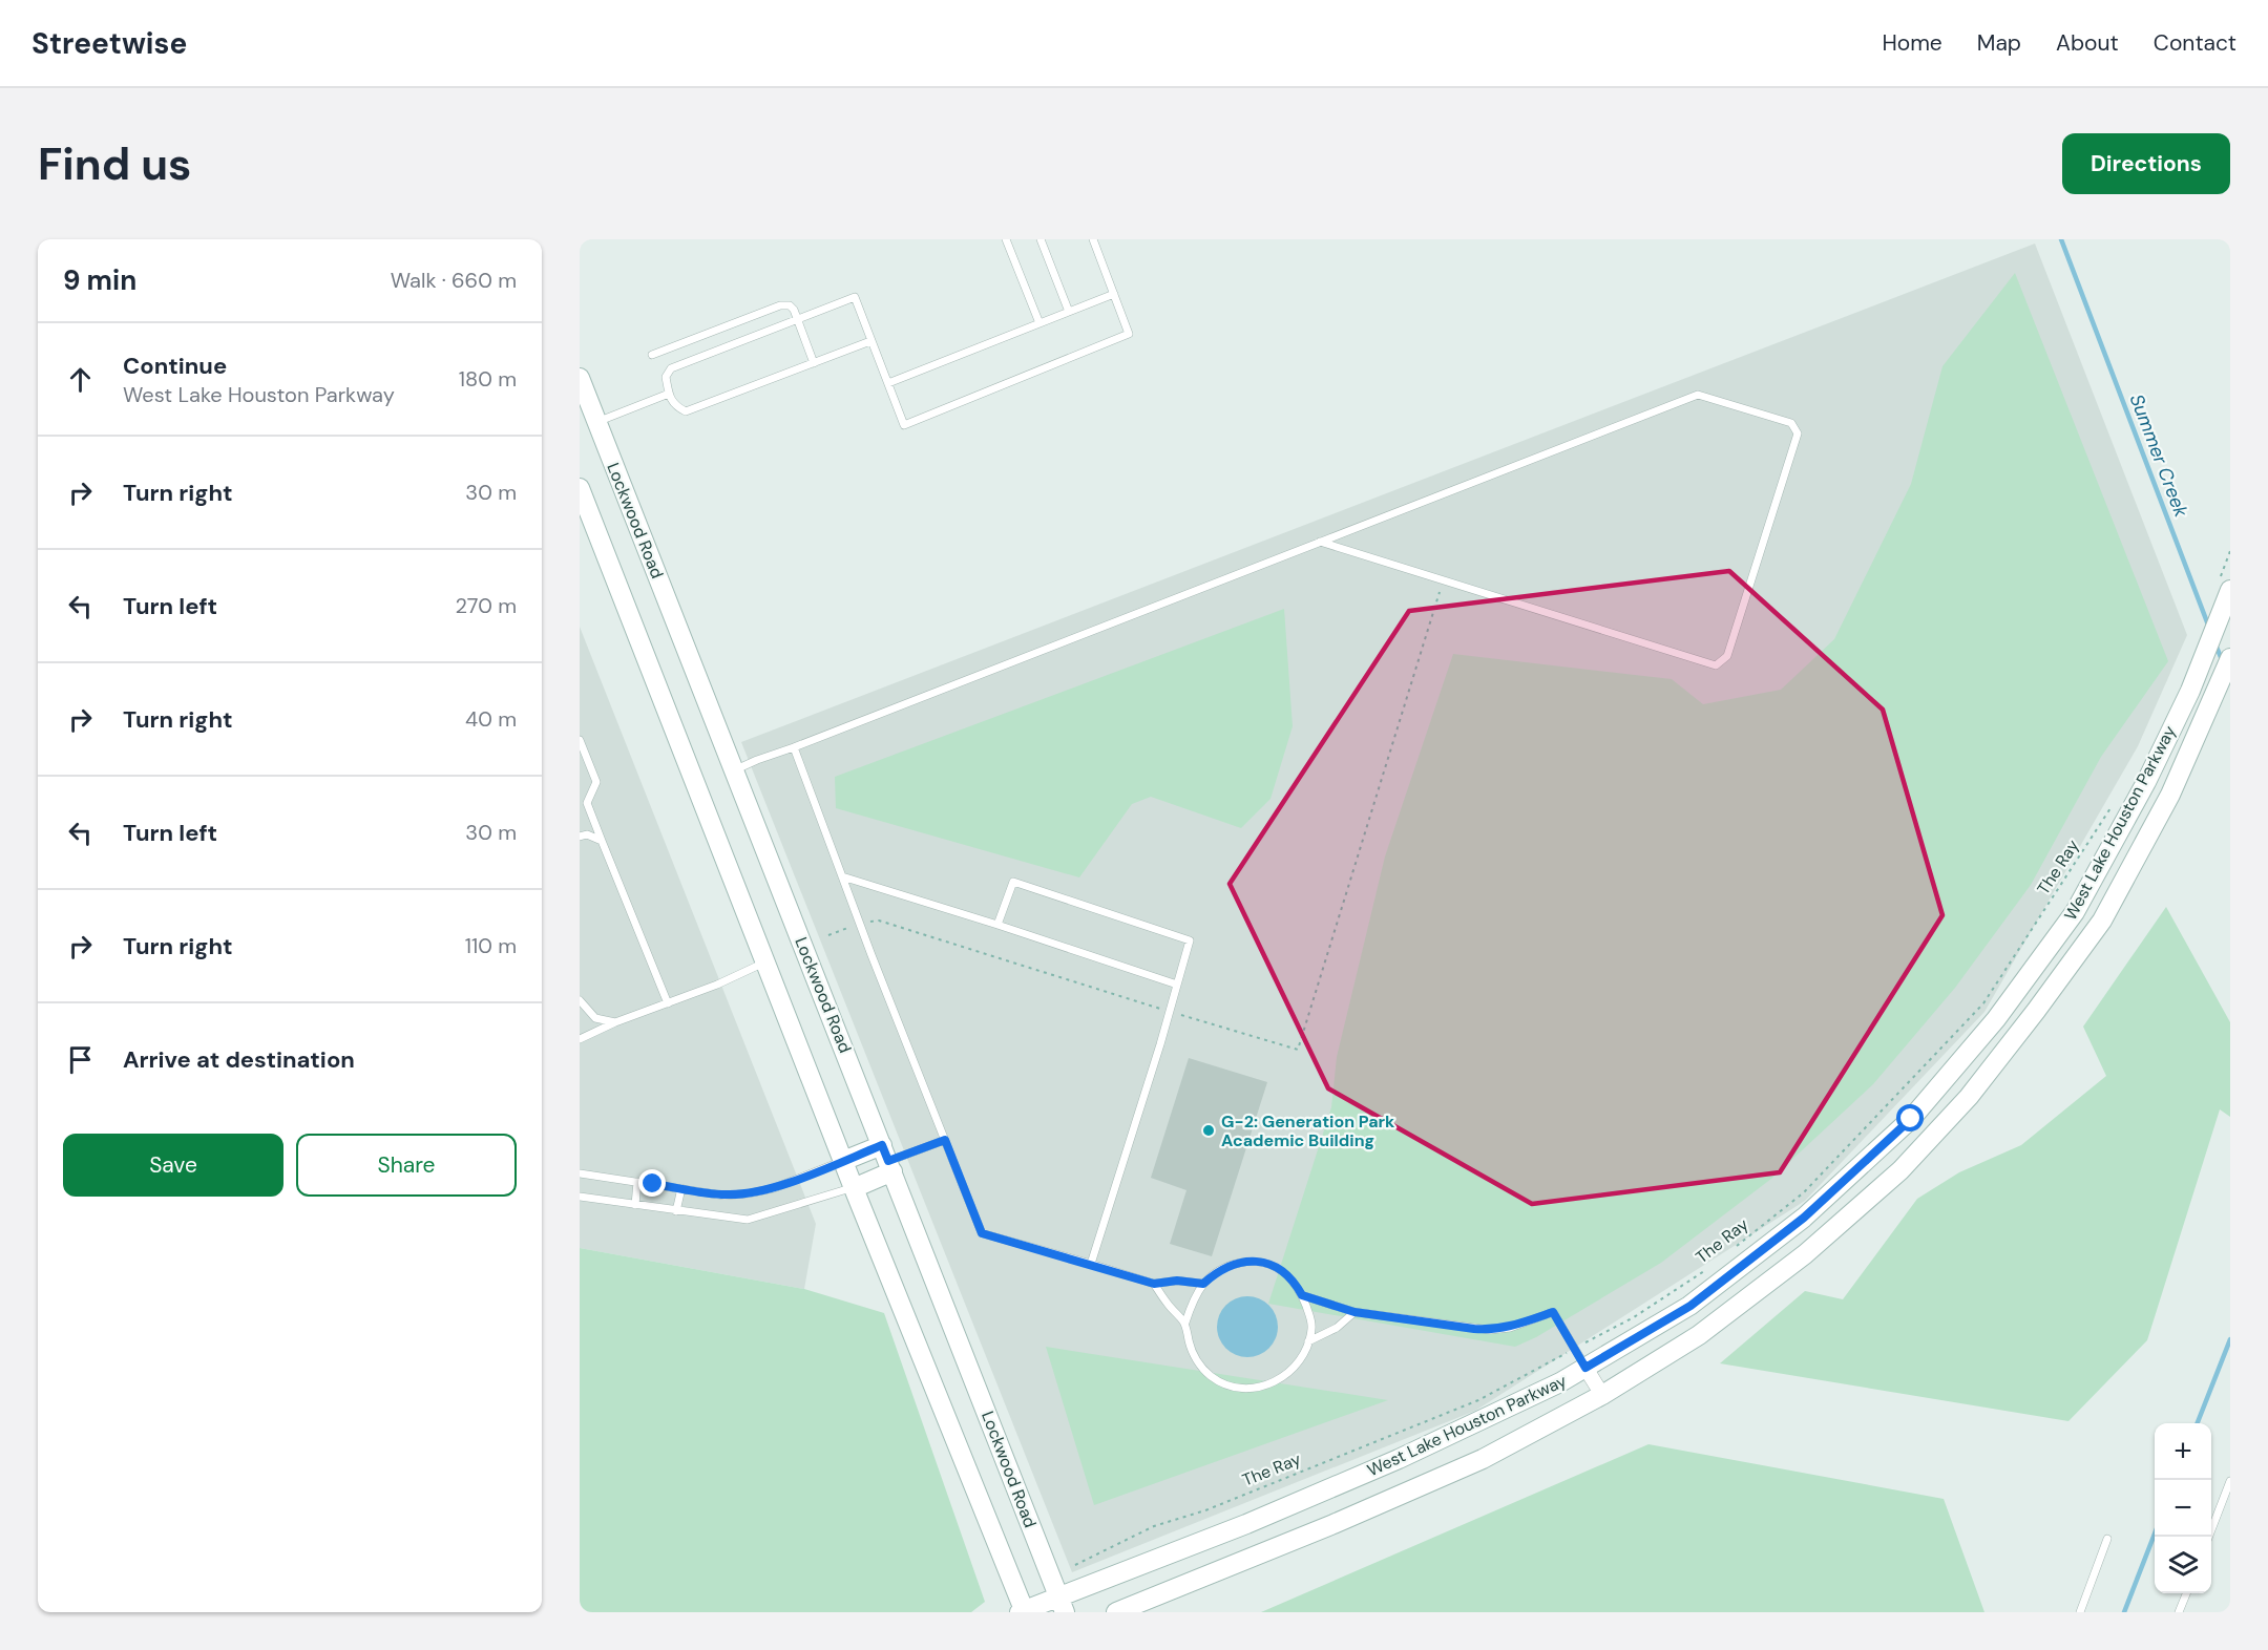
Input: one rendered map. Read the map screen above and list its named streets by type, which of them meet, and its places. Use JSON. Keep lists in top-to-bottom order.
{
  "streets": {
    "main road": ["Lockwood Road", "West Lake Houston Parkway"],
    "path": ["The Ray"]
  },
  "crossings": [
    ["Lockwood Road", "West Lake Houston Parkway"]
  ],
  "water": ["Summer Creek"],
  "places": ["G-2: Generation Park Academic Building"],
  "page": {
    "header": "Streetwise",
    "nav": [
      "Home",
      "Map",
      "About",
      "Contact"
    ],
    "buttons": [
      "Directions",
      ["Save", "Share"]
    ],
    "title": "Find us",
    "heading": ["9 min", "Walk · 660 m"],
    "list": [
      ["Continue", "West Lake Houston Parkway", "180 m"],
      ["Turn right", "30 m"],
      ["Turn left", "270 m"],
      ["Turn right", "40 m"],
      ["Turn left", "30 m"],
      ["Turn right", "110 m"],
      "Arrive at destination"
    ],
    "map_buttons": ["+", "−"]
  }
}
